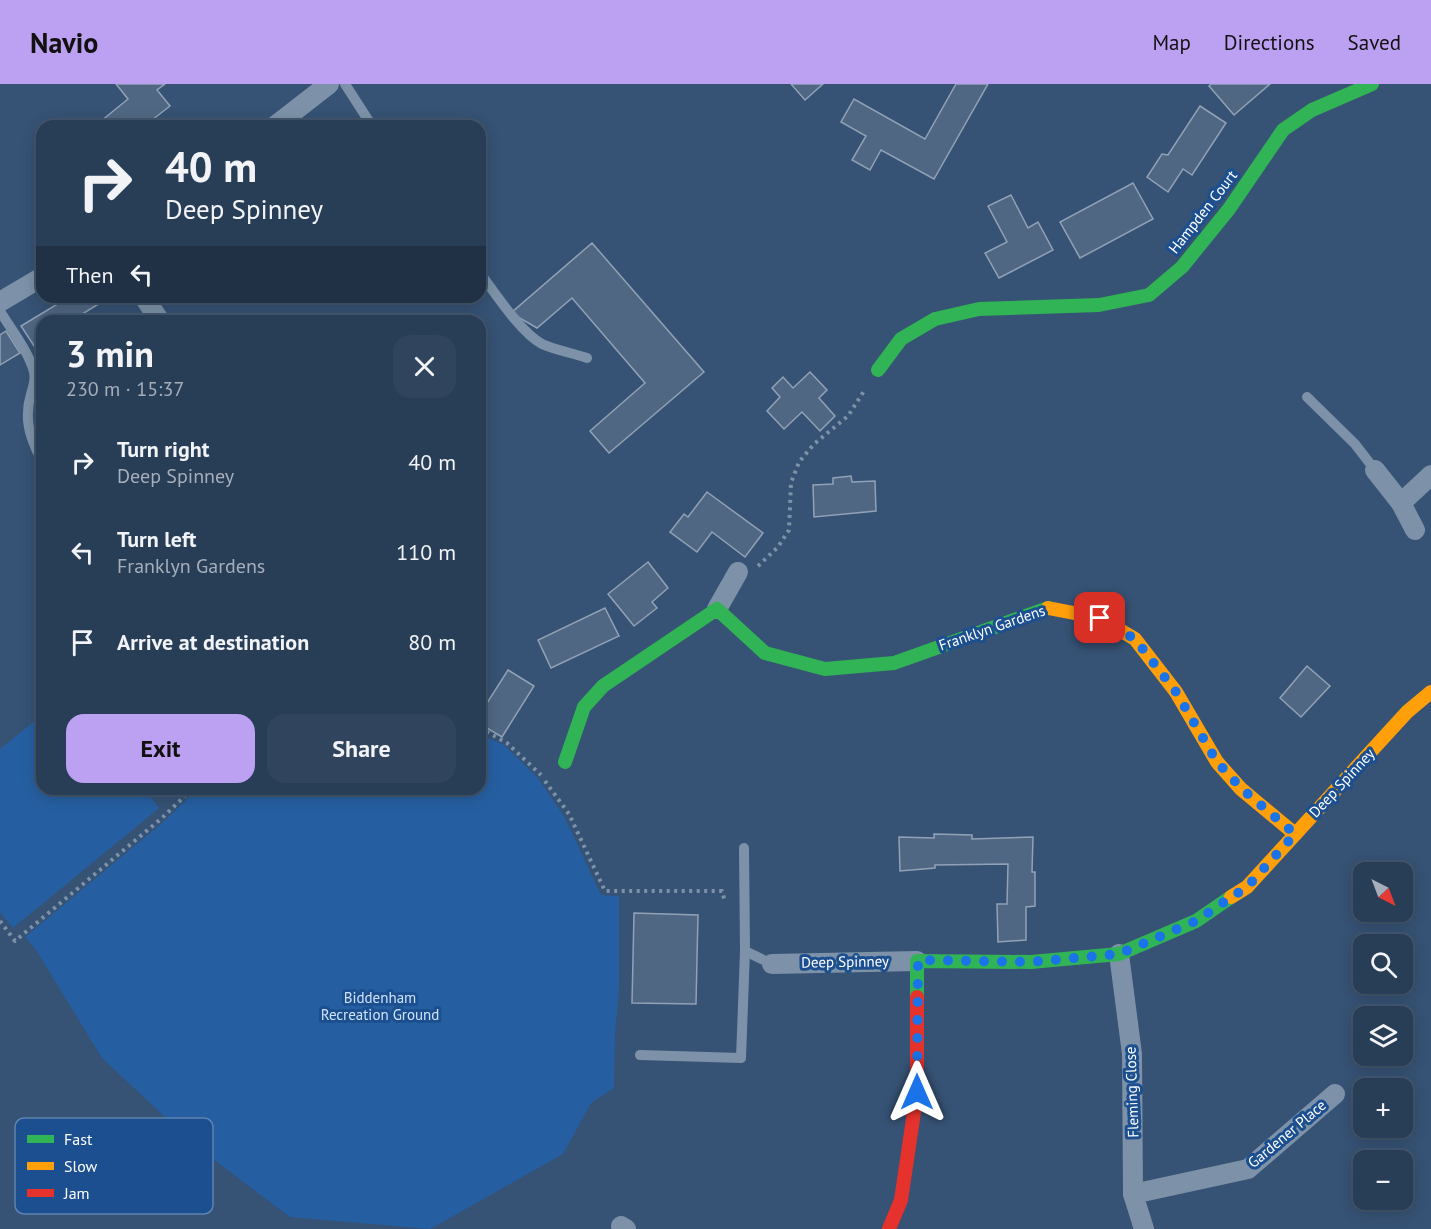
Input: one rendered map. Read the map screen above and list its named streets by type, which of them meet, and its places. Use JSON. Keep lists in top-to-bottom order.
{
  "streets": {
    "street": [
      "Hampden Court",
      "Franklyn Gardens",
      "Deep Spinney",
      "Fleming Close",
      "Gardener Place"
    ]
  },
  "crossings": [
    ["Franklyn Gardens", "Deep Spinney"],
    ["Deep Spinney", "Fleming Close"],
    ["Fleming Close", "Gardener Place"]
  ],
  "parks": ["Biddenham Recreation Ground"],
  "legend": ["Fast", "Slow", "Jam"],
  "north": "bottom right",
  "page": {
    "header": "Navio",
    "nav": ["Map", "Directions", "Saved"],
    "turn": ["40 m", "Deep Spinney"],
    "then": "Then",
    "heading": ["3 min", "230 m · 15:37"],
    "list": [
      {
        "name": "Turn right",
        "note": "Deep Spinney",
        "value": "40 m"
      },
      {
        "name": "Turn left",
        "note": "Franklyn Gardens",
        "value": "110 m"
      },
      {
        "name": "Arrive at destination",
        "value": "80 m"
      }
    ],
    "buttons": ["Exit", "Share"],
    "map_buttons": ["+", "−"]
  }
}
